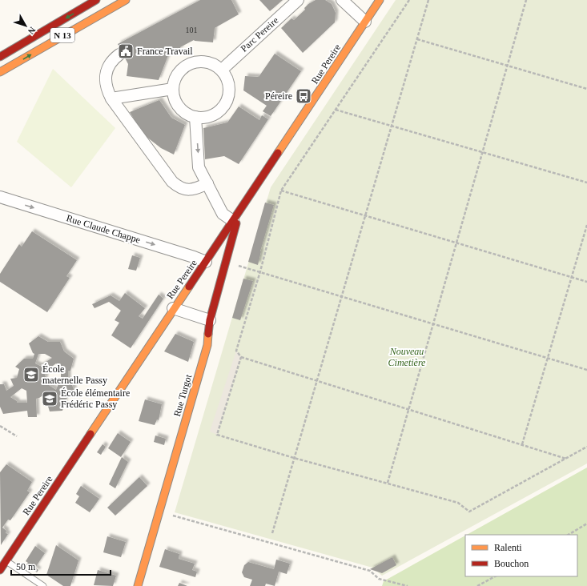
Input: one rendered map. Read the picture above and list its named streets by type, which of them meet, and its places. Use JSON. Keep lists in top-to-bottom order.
{
  "streets": {
    "street": [
      "Parc Pereire",
      "N 13",
      "Rue Pereire",
      "Rue Claude Chappe",
      "Rue Turgot"
    ]
  },
  "crossings": [
    ["Rue Pereire", "Rue Claude Chappe"],
    ["Rue Pereire", "Rue Turgot"]
  ],
  "one_way": ["Rue Claude Chappe"],
  "parks": ["Nouveau Cimetière"],
  "places": {
    "public building": ["France Travail"],
    "bus stop": ["Péreire"],
    "school or university": ["École maternelle Passy", "École élémentaire Frédéric Passy"]
  },
  "house_numbers": ["101"],
  "legend": ["Ralenti", "Bouchon"],
  "scale_bar": "50 m",
  "north": "bottom right"
}
